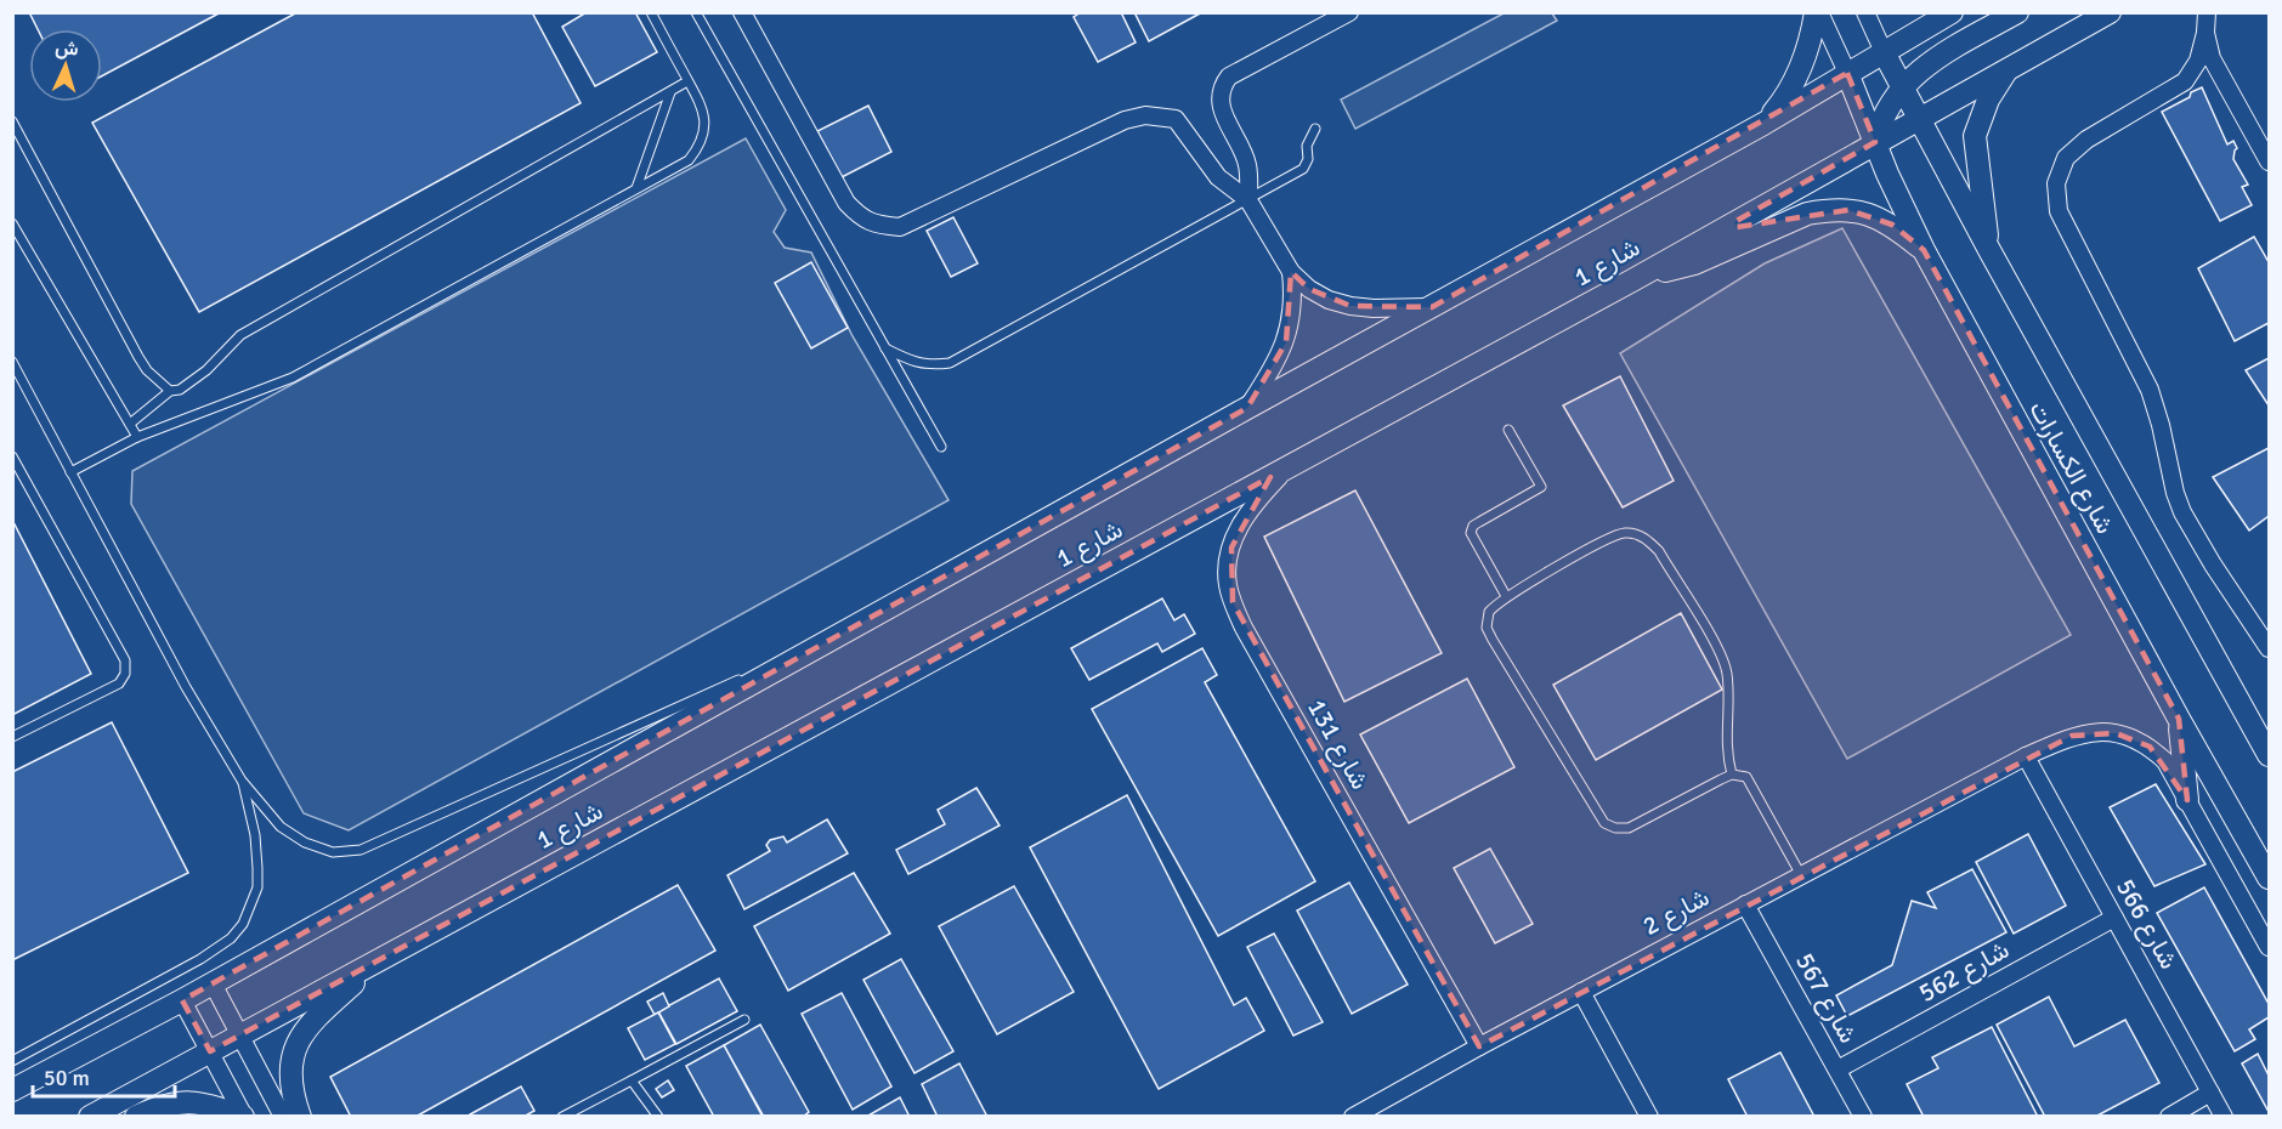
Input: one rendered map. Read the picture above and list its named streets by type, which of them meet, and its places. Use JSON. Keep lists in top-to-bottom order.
{
  "streets": {
    "street": [
      "شارع 1",
      "شارع الكسارات",
      "شارع 131",
      "شارع 2",
      "شارع 566",
      "شارع 562",
      "شارع 567"
    ]
  },
  "crossings": [
    ["شارع 1", "شارع الكسارات"],
    ["شارع 1", "شارع 131"],
    ["شارع 131", "شارع 2"],
    ["شارع 2", "شارع 566"],
    ["شارع 2", "شارع 567"],
    ["شارع 566", "شارع 562"],
    ["شارع 562", "شارع 567"]
  ],
  "scale_bar": "50 m",
  "north": "top"
}
